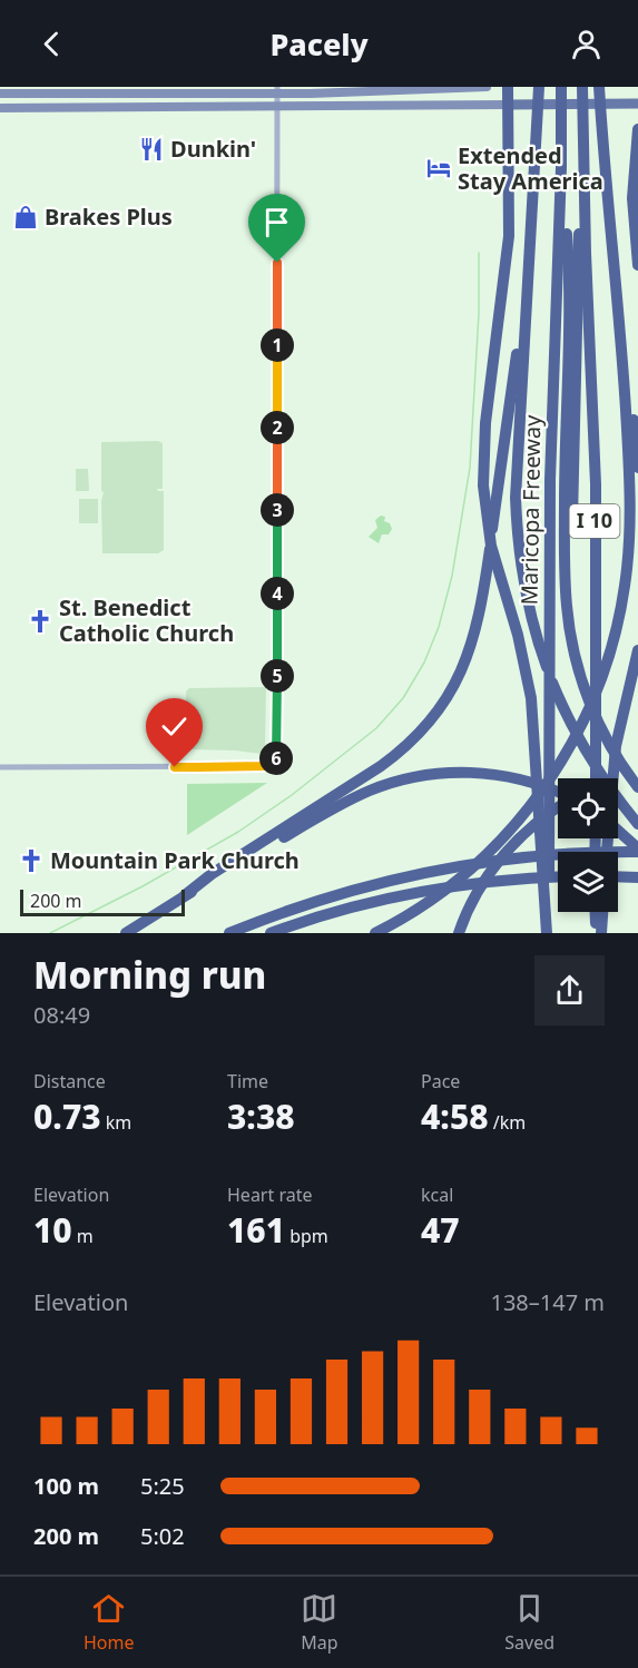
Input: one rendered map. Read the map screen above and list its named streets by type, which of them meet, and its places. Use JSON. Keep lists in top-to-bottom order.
{
  "streets": {
    "highway": ["Maricopa Freeway", "I 10"]
  },
  "places": {
    "restaurant": ["Dunkin'"],
    "hotel": ["Extended Stay America"],
    "shop": ["Brakes Plus"],
    "church": ["St. Benedict Catholic Church", "Mountain Park Church"]
  },
  "scale_bar": "200 m",
  "page": {
    "header": "Pacely",
    "pins": [
      "1",
      "2",
      "3",
      "4",
      "5",
      "6"
    ],
    "scale": "200 m",
    "heading": ["Morning run", "08:49"],
    "stats": [
      ["Distance", "0.73 km"],
      ["Time", "3:38"],
      ["Pace", "4:58 /km"],
      ["Elevation", "10 m"],
      ["Heart rate", "161 bpm"],
      ["kcal", "47"]
    ],
    "chart": ["Elevation", "138–147 m"],
    "list": [
      {
        "name": "100 m",
        "note": "5:25"
      },
      {
        "name": "200 m",
        "note": "5:02"
      }
    ],
    "tabs": ["Home", "Map", "Saved"]
  }
}
